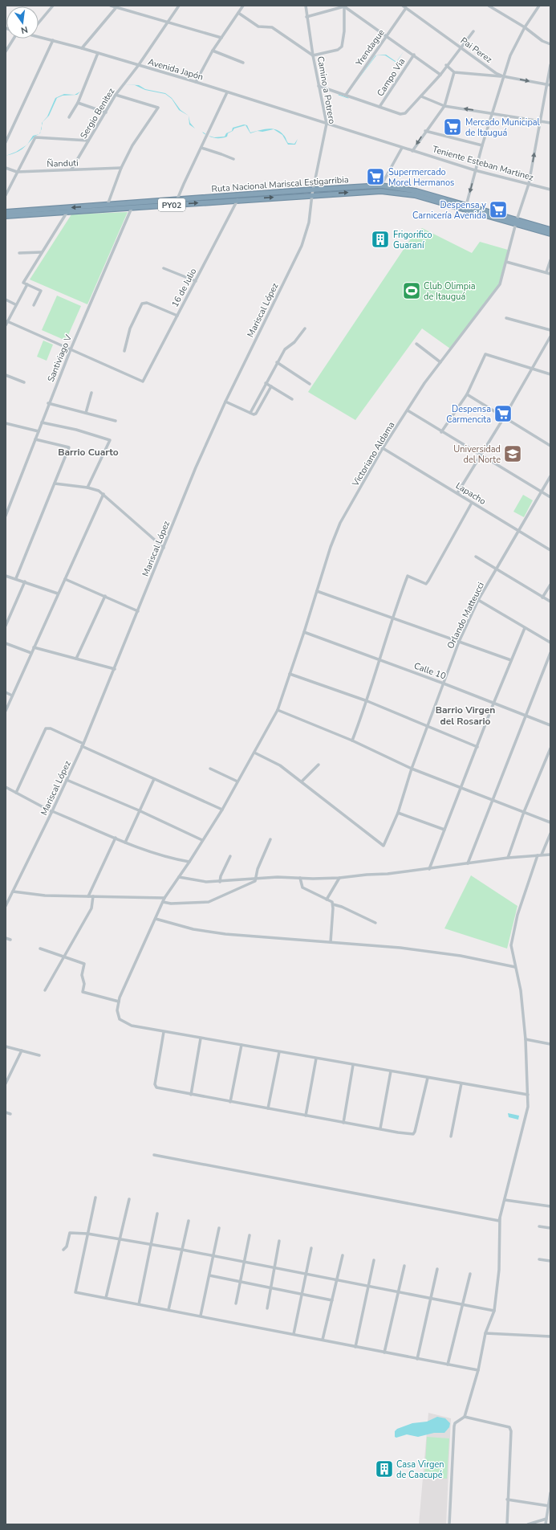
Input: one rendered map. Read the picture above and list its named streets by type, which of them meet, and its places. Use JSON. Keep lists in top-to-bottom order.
{
  "streets": {
    "highway": ["Ruta Nacional Mariscal Estigarribia", "PY02"],
    "street": [
      "Yrendague",
      "Pai Perez",
      "Avenida Japón",
      "Campo Via",
      "Camino a Potrero",
      "Sergio Benitez",
      "Ñanduti",
      "Teniente Esteban Martinez",
      "16 de Julio",
      "Mariscal López",
      "Santiviago V",
      "Victoriano Aldama",
      "Lapacho",
      "Orlando Matteucci",
      "Calle 10"
    ]
  },
  "crossings": [
    ["Yrendague", "Pai Perez"],
    ["Pai Perez", "Victoriano Aldama"],
    ["Avenida Japón", "Camino a Potrero"],
    ["Avenida Japón", "Sergio Benitez"],
    ["Avenida Japón", "Teniente Esteban Martinez"],
    ["Camino a Potrero", "Teniente Esteban Martinez"],
    ["Camino a Potrero", "Ruta Nacional Mariscal Estigarribia"],
    ["Camino a Potrero", "Mariscal López"],
    ["Sergio Benitez", "Ñanduti"],
    ["Teniente Esteban Martinez", "Victoriano Aldama"],
    ["Ruta Nacional Mariscal Estigarribia", "16 de Julio"],
    ["Ruta Nacional Mariscal Estigarribia", "Mariscal López"],
    ["Ruta Nacional Mariscal Estigarribia", "Santiviago V"],
    ["Ruta Nacional Mariscal Estigarribia", "Victoriano Aldama"],
    ["16 de Julio", "Santiviago V"],
    ["Victoriano Aldama", "Lapacho"],
    ["Victoriano Aldama", "Calle 10"],
    ["Lapacho", "Orlando Matteucci"],
    ["Orlando Matteucci", "Calle 10"]
  ],
  "districts": ["Barrio Cuarto", "Barrio Virgen del Rosario"],
  "places": {
    "supermarket": [
      "Mercado Municipal de Itauguá",
      "Supermercado Morel Hermanos",
      "Despensa y Carnicería Avenida",
      "Despensa Carmencita"
    ],
    "building": ["Frigorifico Guaraní", "Casa Virgen de Caacupé"],
    "sports": ["Club Olimpia de Itauguá"],
    "school or university": ["Universidad del Norte"]
  },
  "north": "bottom"
}
